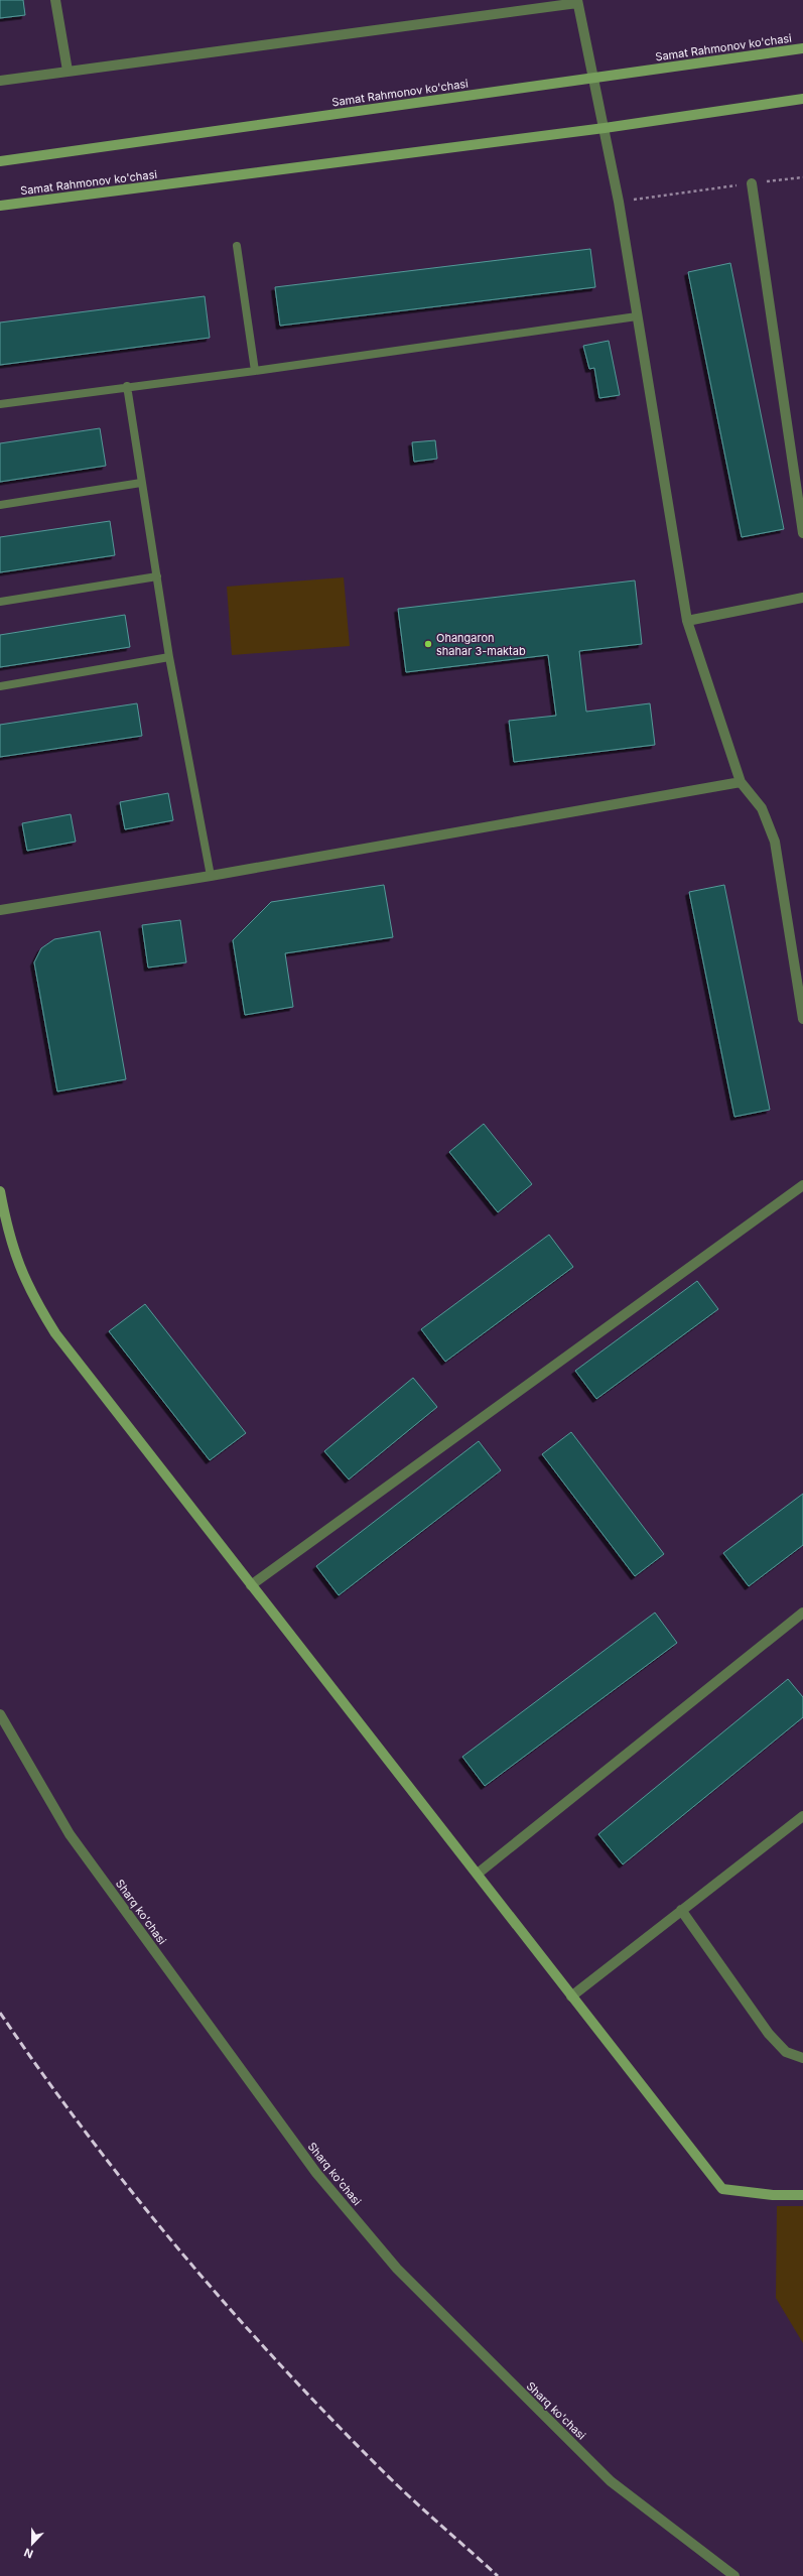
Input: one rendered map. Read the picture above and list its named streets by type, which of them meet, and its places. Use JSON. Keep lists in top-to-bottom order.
{
  "streets": {
    "main road": ["Samat Rahmonov ko'chasi"],
    "street": ["Sharq ko'chasi"]
  },
  "places": ["Ohangaron shahar 3-maktab"],
  "north": "bottom"
}
